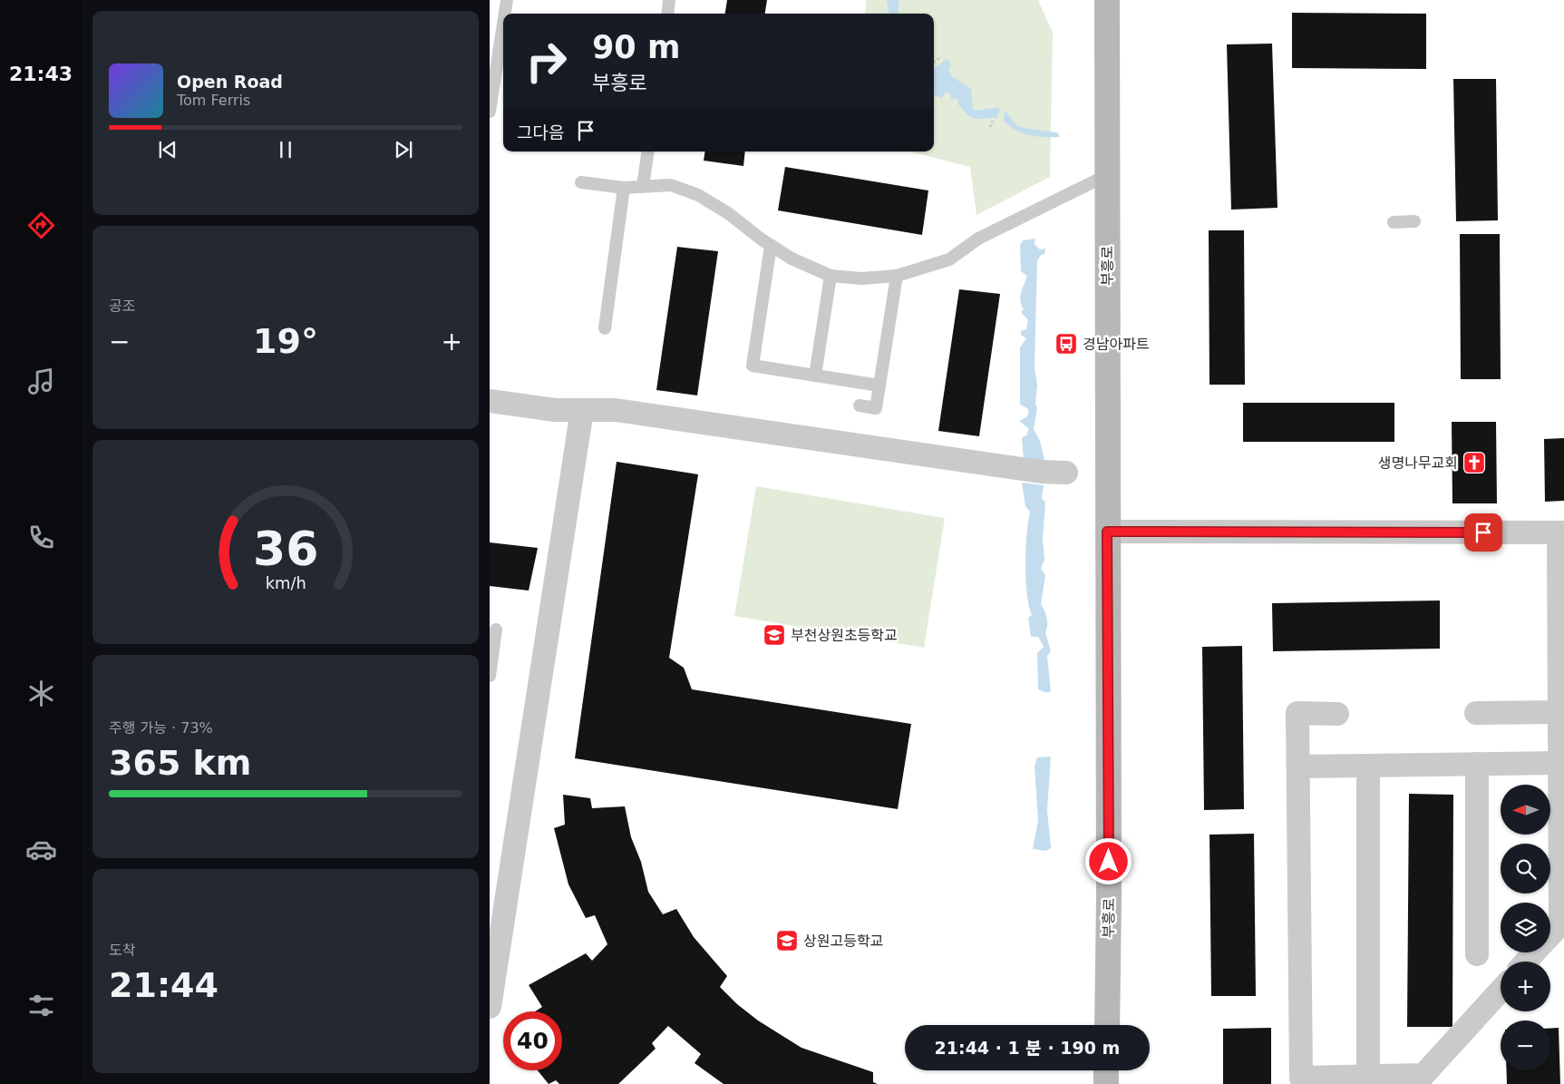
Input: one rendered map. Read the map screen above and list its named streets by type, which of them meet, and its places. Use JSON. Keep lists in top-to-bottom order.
{
  "streets": {
    "street": ["부흥로"]
  },
  "places": {
    "bus stop": ["경남아파트"],
    "church": ["생명나무교회"],
    "school or university": ["부천상원초등학교", "상원고등학교"]
  },
  "north": "left",
  "page": {
    "tabs": "21:43",
    "turn": ["90 m", "부흥로"],
    "song": ["Open Road", "Tom Ferris"],
    "then": "그다음",
    "tile": [
      "공조",
      ["주행 가능 · 73%", "365 km"],
      ["도착", "21:44"]
    ],
    "heat": ["−", "19°", "+"],
    "map_buttons": ["+", "−"],
    "limit": "40",
    "trip": "21:44 · 1 분 · 190 m",
    "gauge": ["36", "km/h"]
  }
}
